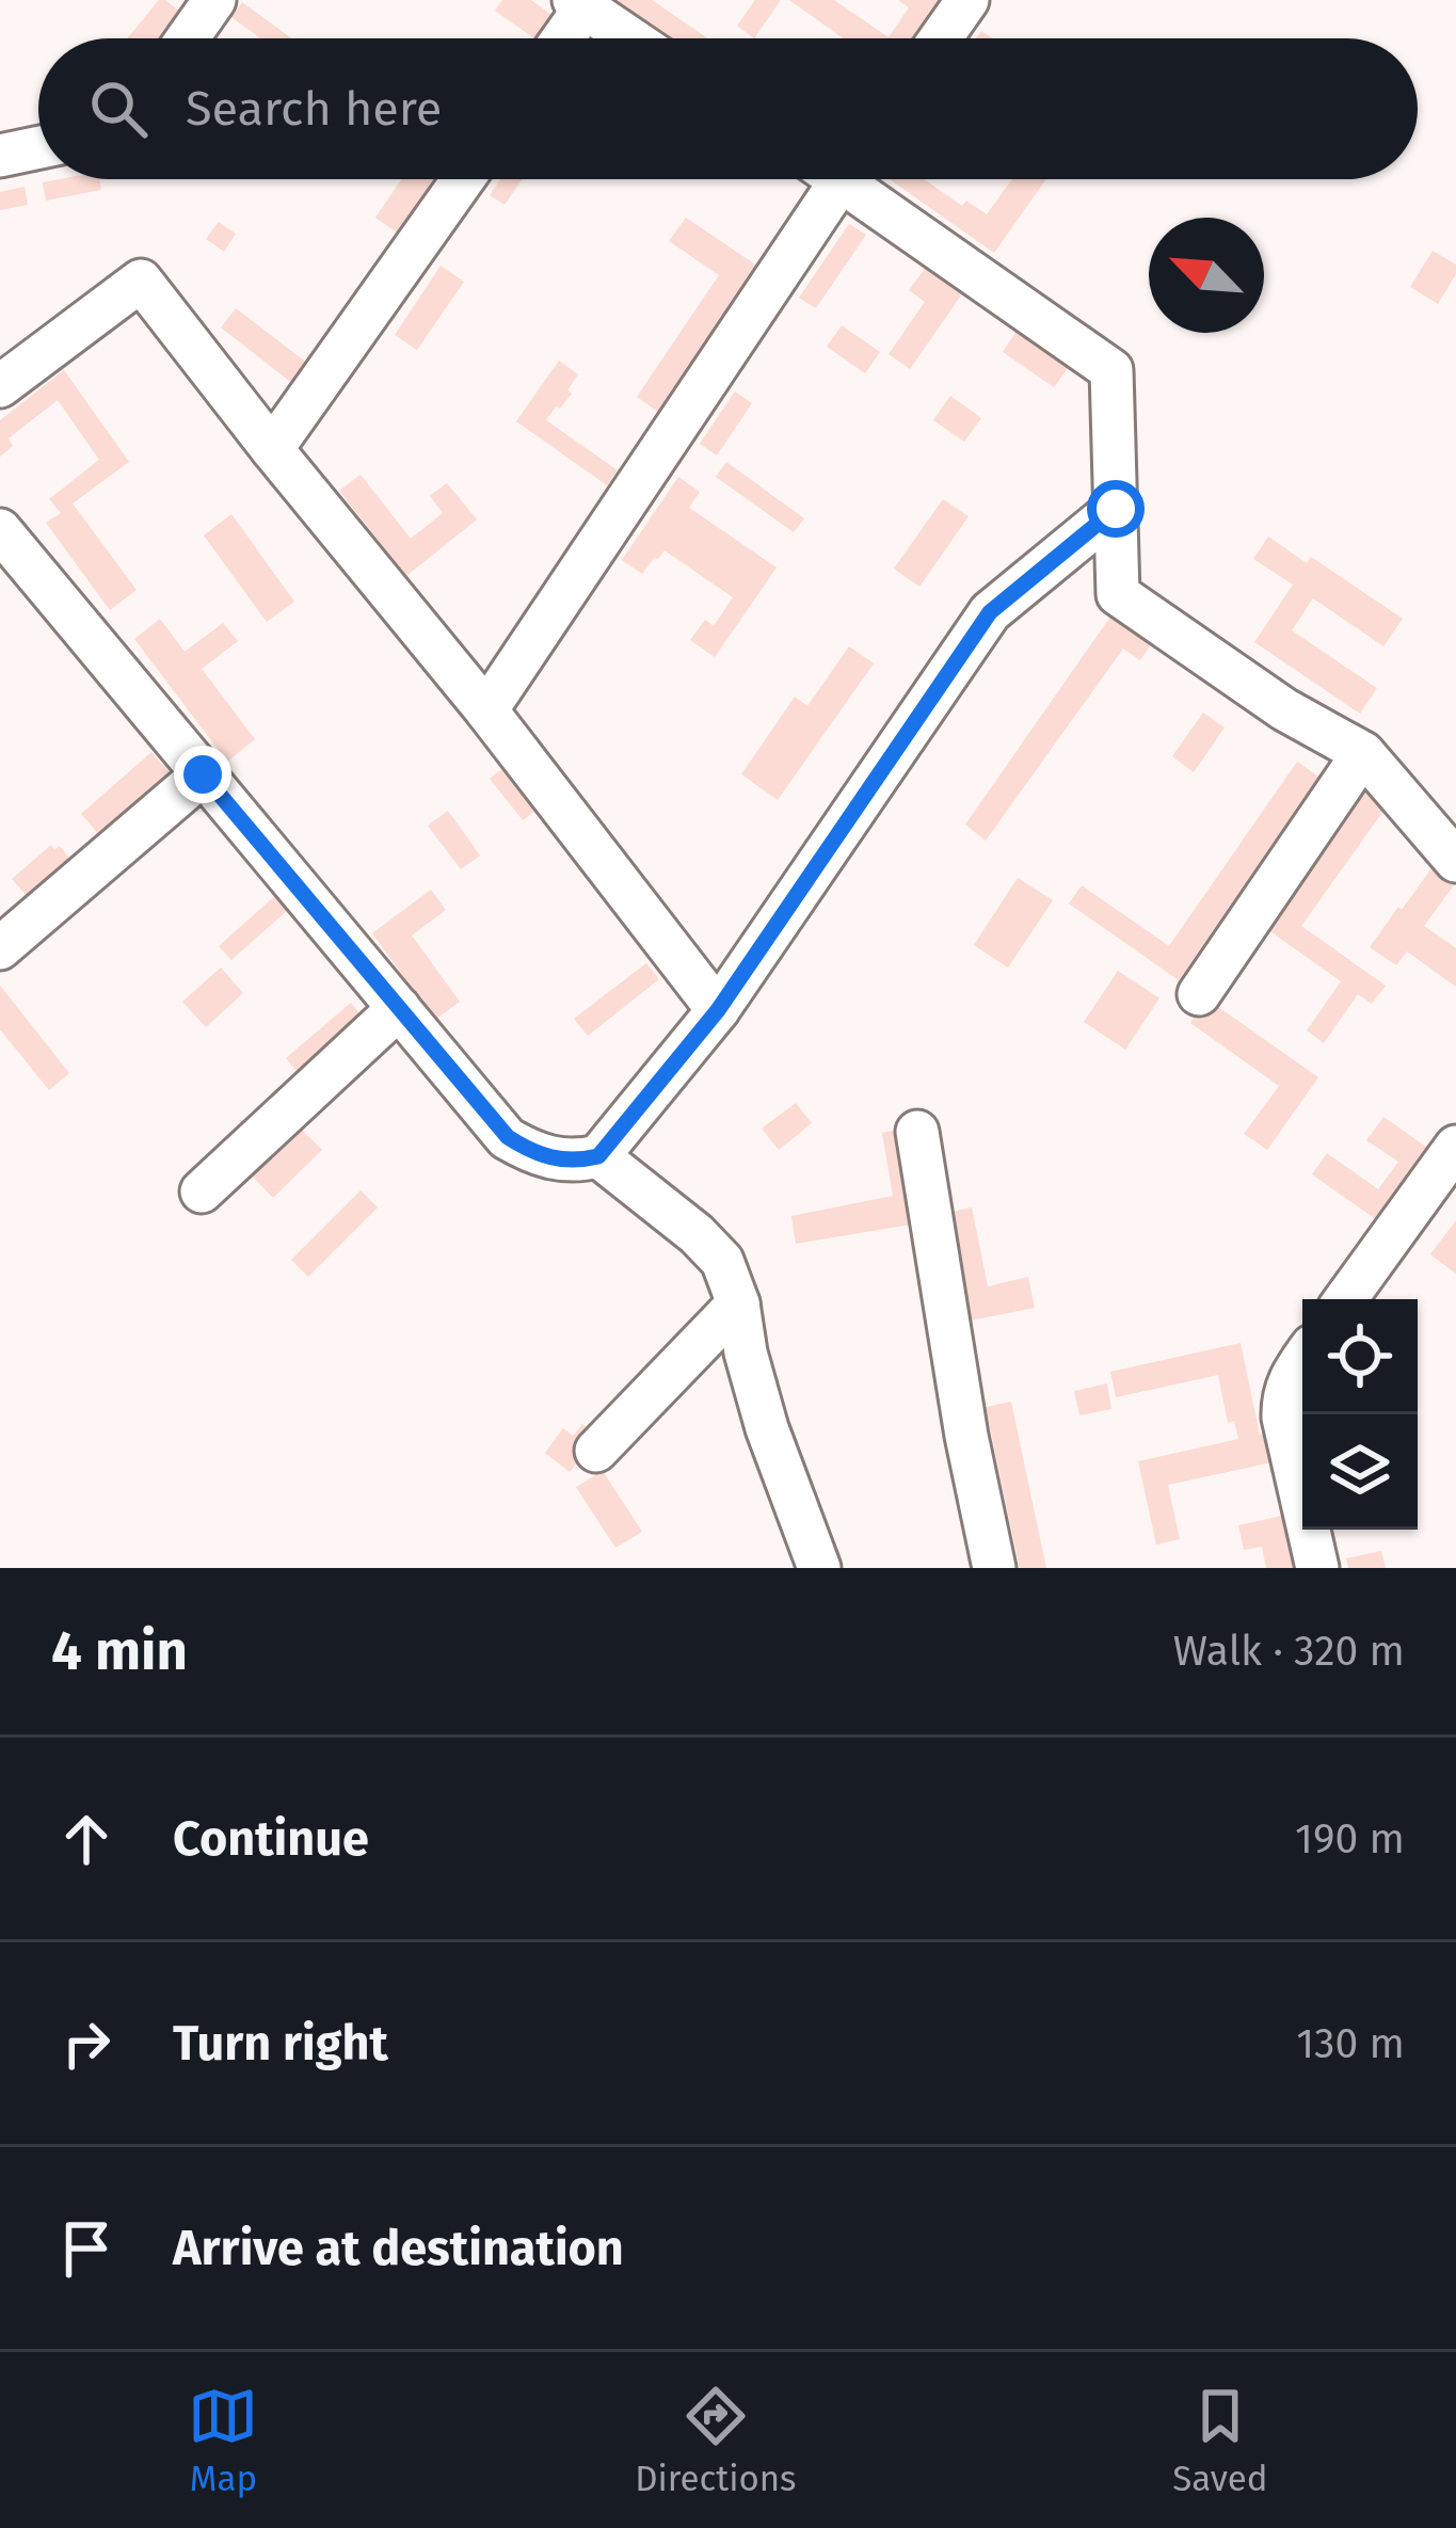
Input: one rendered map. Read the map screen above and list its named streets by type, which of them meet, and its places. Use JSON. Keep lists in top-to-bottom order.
{
  "north": "top left",
  "page": {
    "search": "Search here",
    "heading": ["4 min", "Walk · 320 m"],
    "list": [
      ["Continue", "190 m"],
      ["Turn right", "130 m"],
      "Arrive at destination"
    ],
    "nav": ["Map", "Directions", "Saved"]
  }
}
